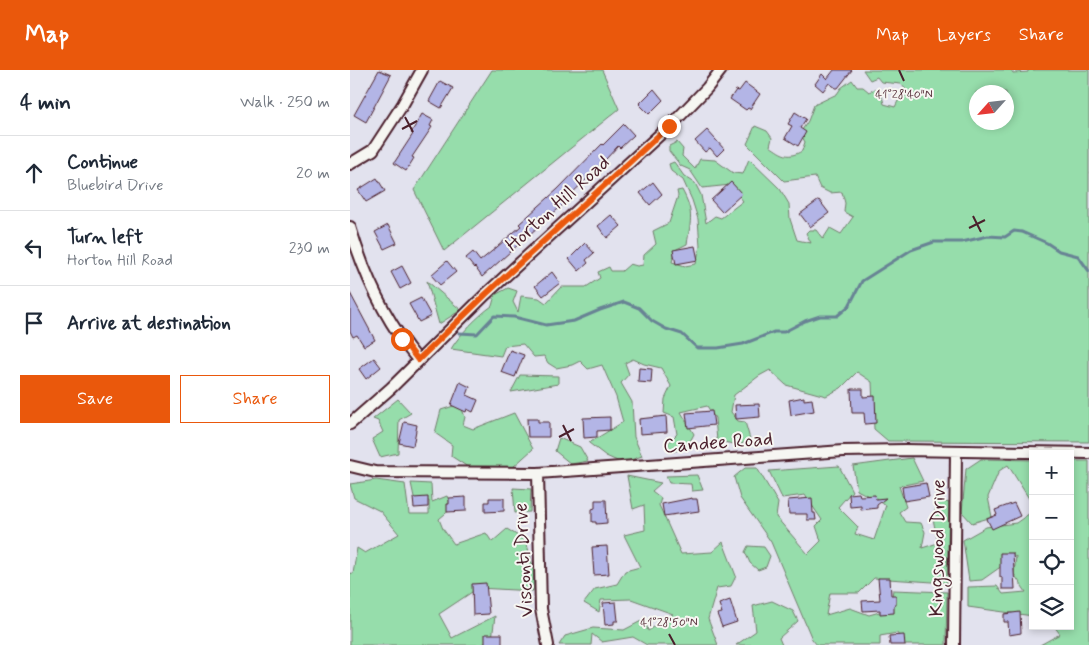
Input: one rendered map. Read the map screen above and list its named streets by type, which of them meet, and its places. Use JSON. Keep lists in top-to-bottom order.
{
  "streets": {
    "street": [
      "Horton Hill Road",
      "Candee Road",
      "Kingswood Drive",
      "Visconti Drive"
    ]
  },
  "crossings": [
    ["Candee Road", "Kingswood Drive"],
    ["Candee Road", "Visconti Drive"]
  ],
  "north": "bottom left",
  "page": {
    "header": "Map",
    "nav": ["Map", "Layers", "Share"],
    "heading": ["4 min", "Walk · 250 m"],
    "list": [
      ["Continue", "Bluebird Drive", "20 m"],
      ["Turn left", "Horton Hill Road", "230 m"],
      "Arrive at destination"
    ],
    "buttons": ["Save", "Share"],
    "map_buttons": ["+", "−"]
  },
  "coordinates": ["41°28'40\"N", "41°28'50\"N"]
}
